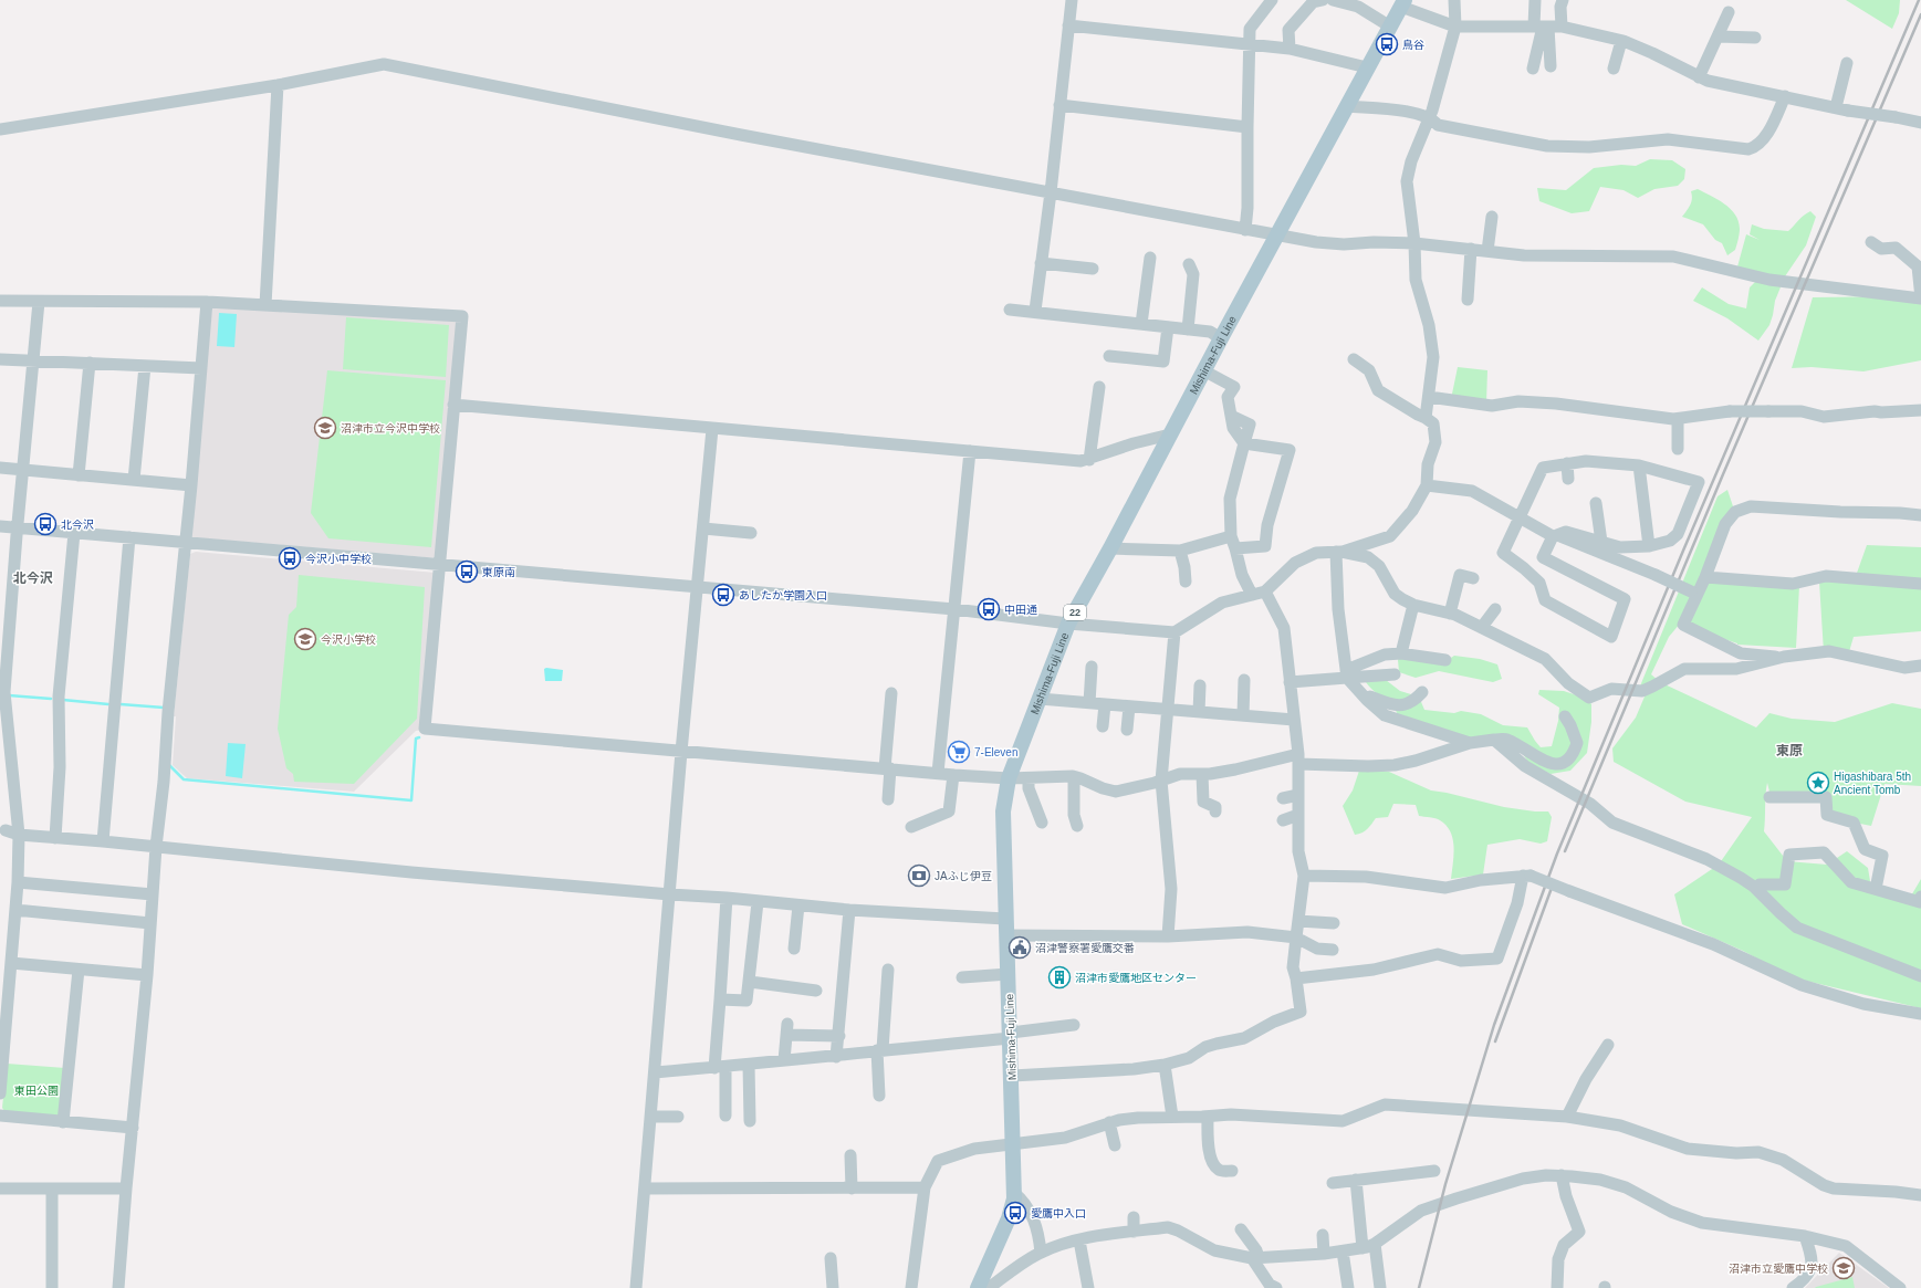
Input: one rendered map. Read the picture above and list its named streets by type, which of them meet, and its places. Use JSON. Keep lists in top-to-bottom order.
{
  "streets": {
    "main road": ["Mishima-Fuji Line", "22"]
  },
  "districts": ["北今沢", "東原"],
  "parks": ["東田公園"],
  "places": {
    "bus stop": [
      "鳥谷",
      "北今沢",
      "今沢小中学校",
      "東原南",
      "あしたか学園入口",
      "中田通",
      "愛鷹中入口"
    ],
    "school or university": ["沼津市立今沢中学校", "今沢小学校", "沼津市立愛鷹中学校"],
    "supermarket": ["7-Eleven"],
    "place": ["Higashibara 5th Ancient Tomb"],
    "bank": ["JAふじ伊豆"],
    "public building": ["沼津警察署愛鷹交番"],
    "building": ["沼津市愛鷹地区センター"]
  }
}
